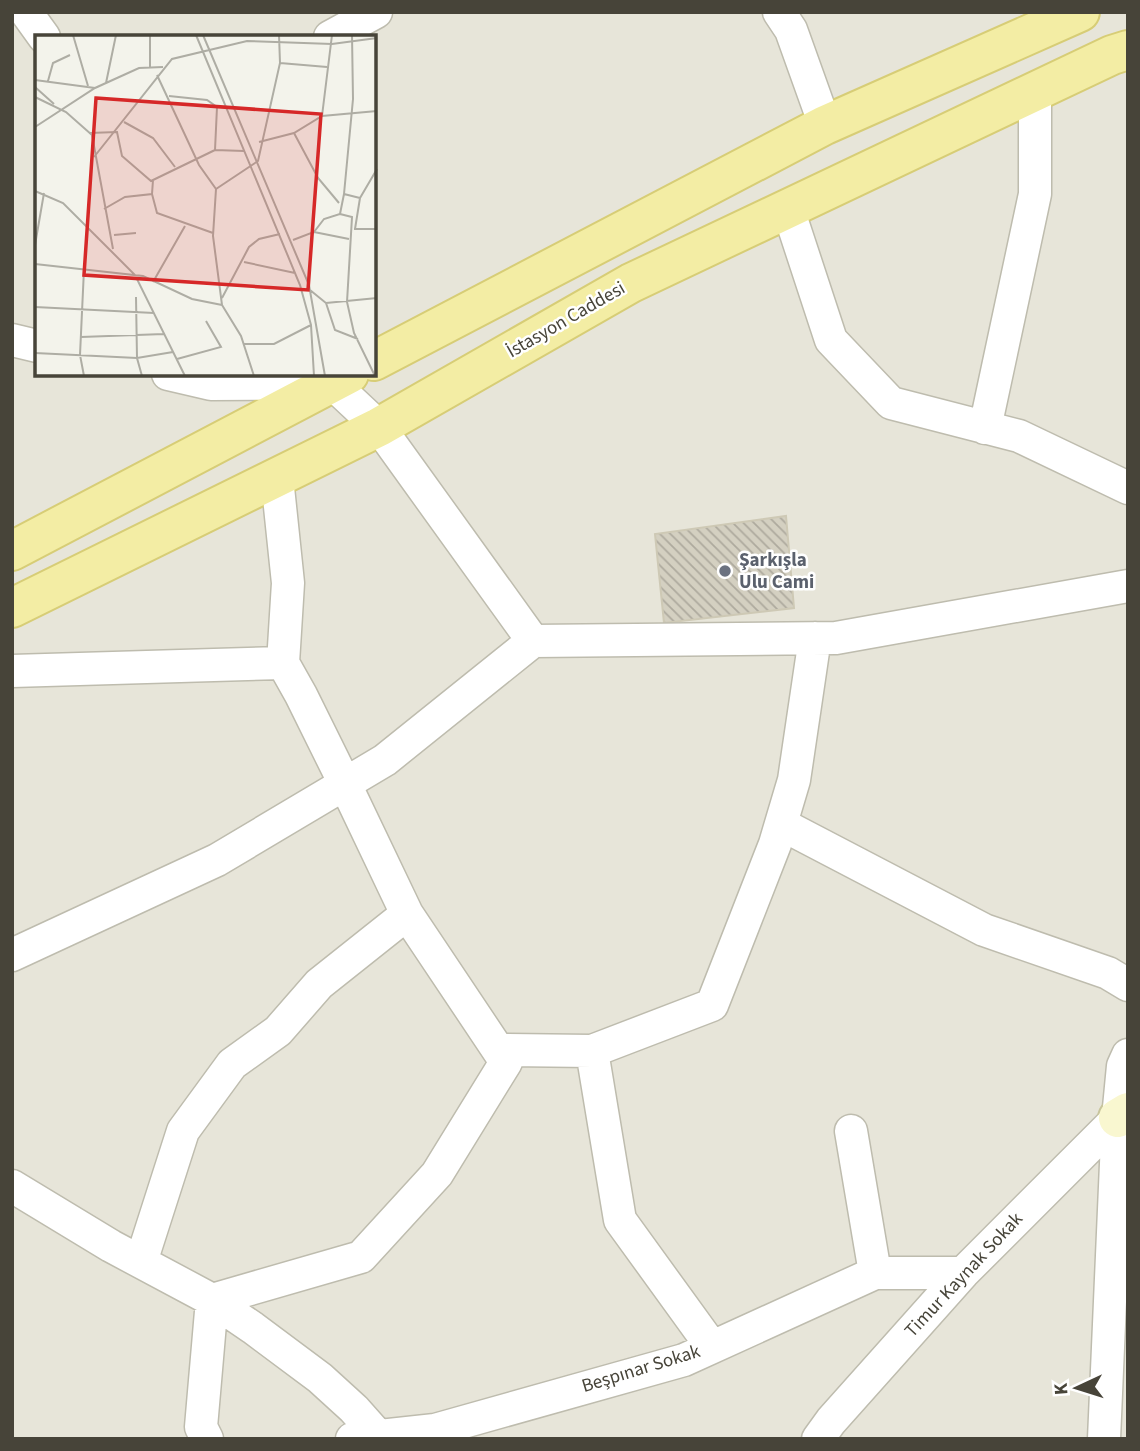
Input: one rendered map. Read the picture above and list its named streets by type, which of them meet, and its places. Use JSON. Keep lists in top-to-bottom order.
{
  "streets": {
    "main road": ["İstasyon Caddesi"],
    "street": ["Timur Kaynak Sokak", "Beşpınar Sokak"]
  },
  "crossings": [
    ["Timur Kaynak Sokak", "Beşpınar Sokak"]
  ],
  "places": ["Şarkışla Ulu Cami"],
  "north": "left"
}
